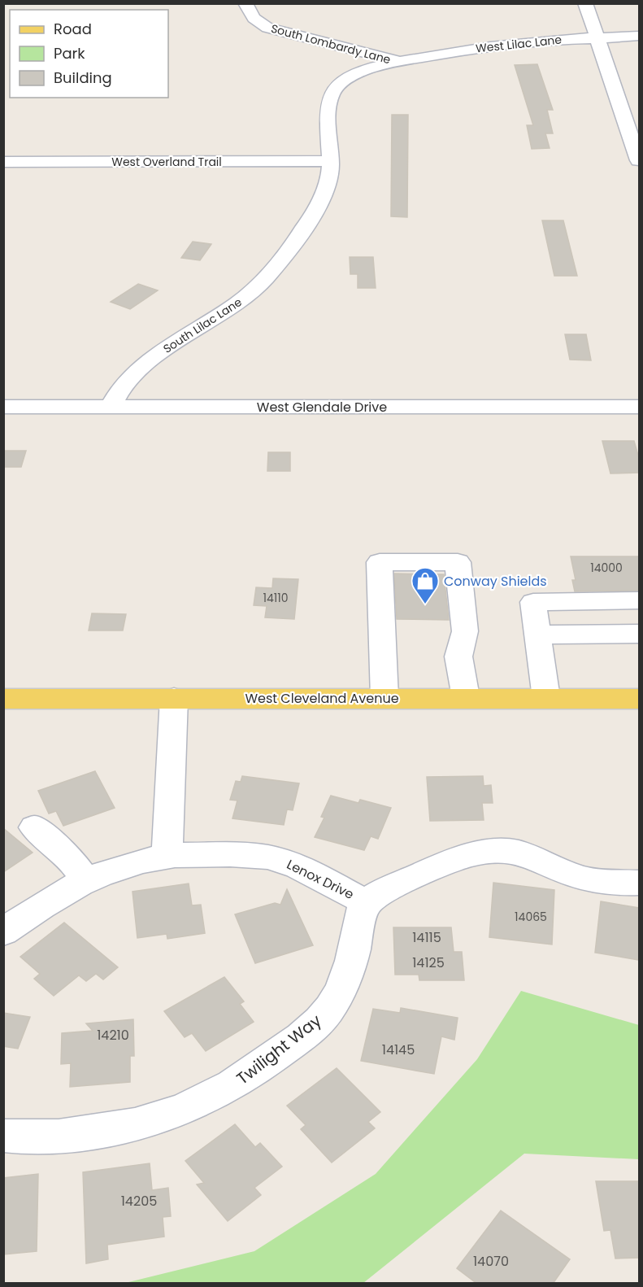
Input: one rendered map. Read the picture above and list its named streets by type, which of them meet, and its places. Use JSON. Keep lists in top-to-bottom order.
{
  "streets": {
    "main road": ["West Cleveland Avenue"],
    "street": [
      "South Lombardy Lane",
      "West Lilac Lane",
      "West Overland Trail",
      "South Lilac Lane",
      "West Glendale Drive",
      "Lenox Drive",
      "Twilight Way"
    ]
  },
  "crossings": [
    ["South Lombardy Lane", "West Lilac Lane"],
    ["South Lombardy Lane", "South Lilac Lane"],
    ["West Lilac Lane", "South Lilac Lane"],
    ["West Overland Trail", "South Lilac Lane"],
    ["South Lilac Lane", "West Glendale Drive"],
    ["Lenox Drive", "Twilight Way"]
  ],
  "places": {
    "shop": ["Conway Shields"]
  },
  "house_numbers": [
    "14000",
    "14110",
    "14065",
    "14115",
    "14125",
    "14210",
    "14145",
    "14205",
    "14070"
  ],
  "legend": ["Road", "Park", "Building"]
}
